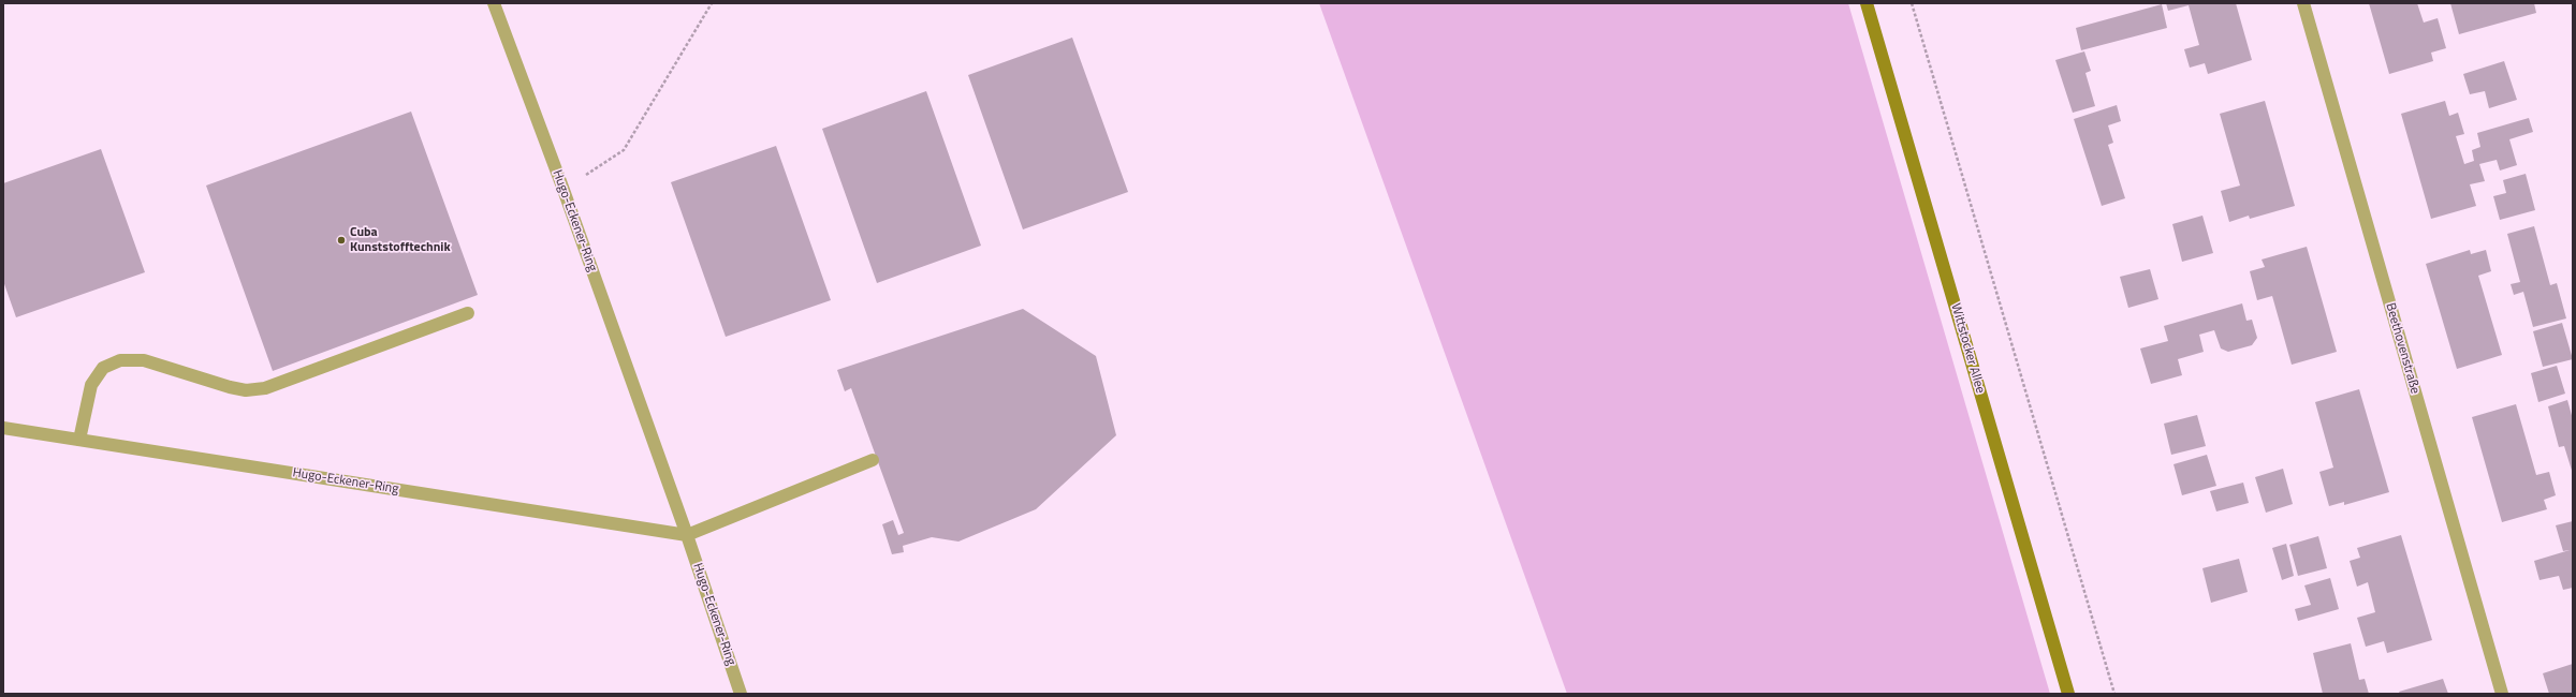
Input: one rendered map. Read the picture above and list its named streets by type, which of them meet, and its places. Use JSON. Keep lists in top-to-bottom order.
{
  "streets": {
    "main road": ["Wittstocker Allee"],
    "street": ["Hugo-Eckener-Ring", "Beethovenstraße"]
  },
  "places": ["Cuba Kunststofftechnik"]
}
